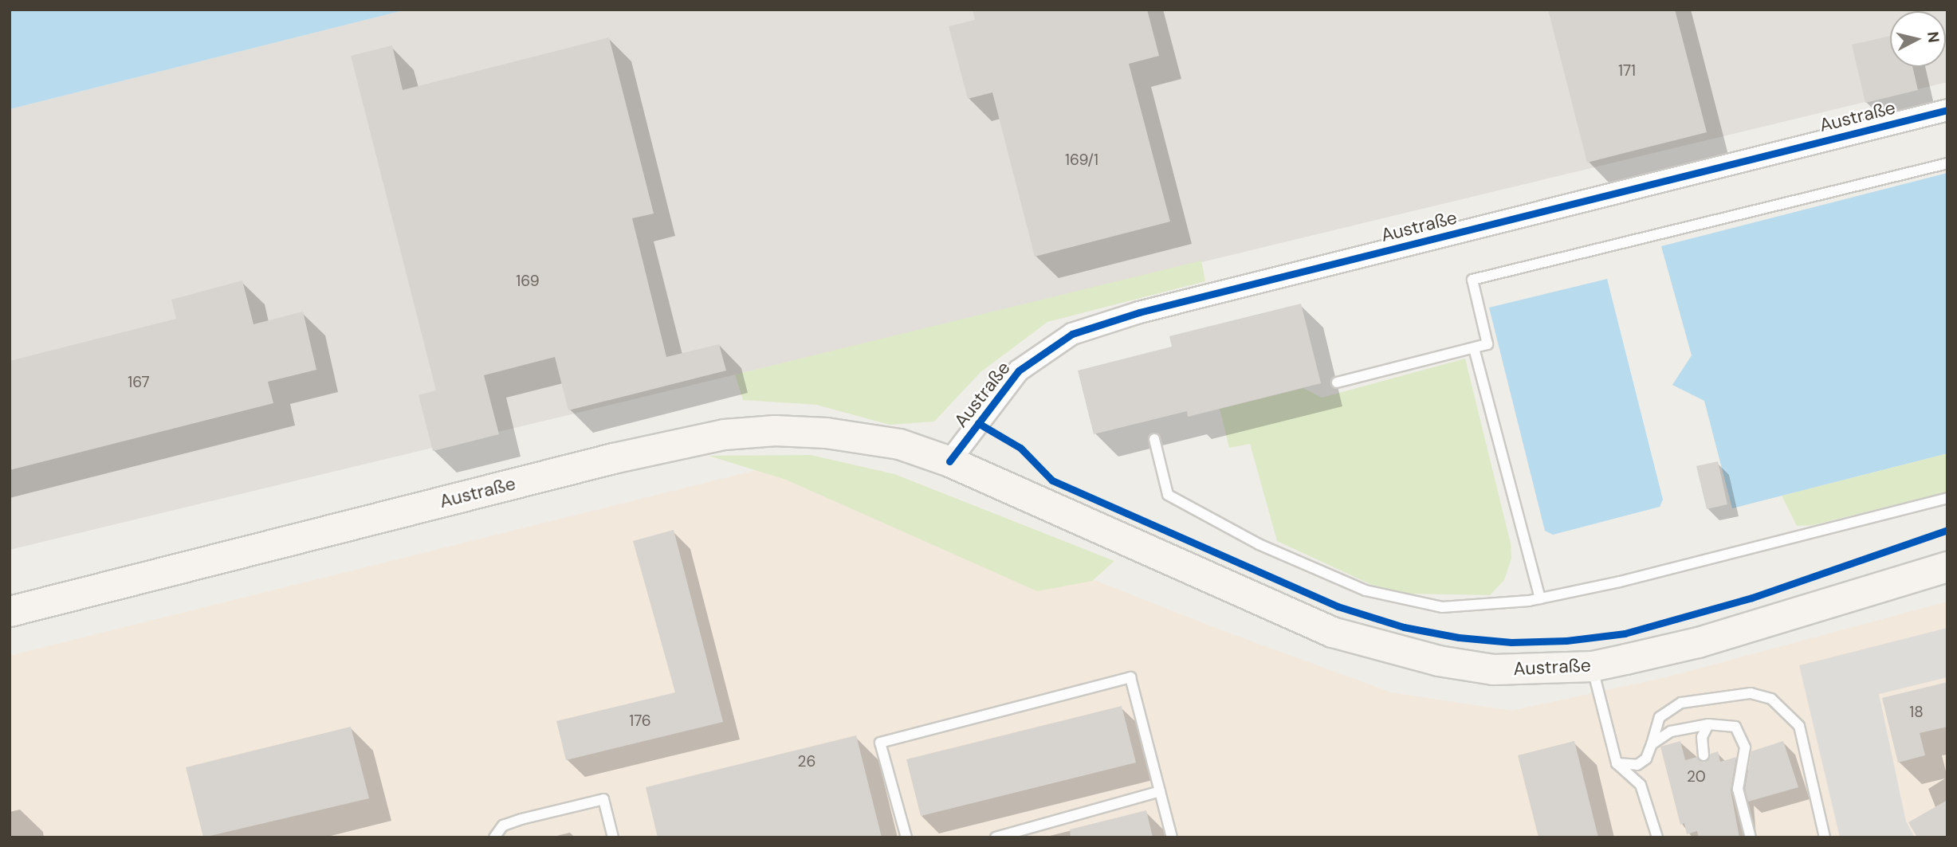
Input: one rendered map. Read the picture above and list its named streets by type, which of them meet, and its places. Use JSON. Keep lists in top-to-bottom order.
{
  "streets": {
    "main road": ["Austraße"]
  },
  "house_numbers": [
    "171",
    "169/1",
    "169",
    "167",
    "18",
    "176",
    "26",
    "20"
  ],
  "north": "right"
}
